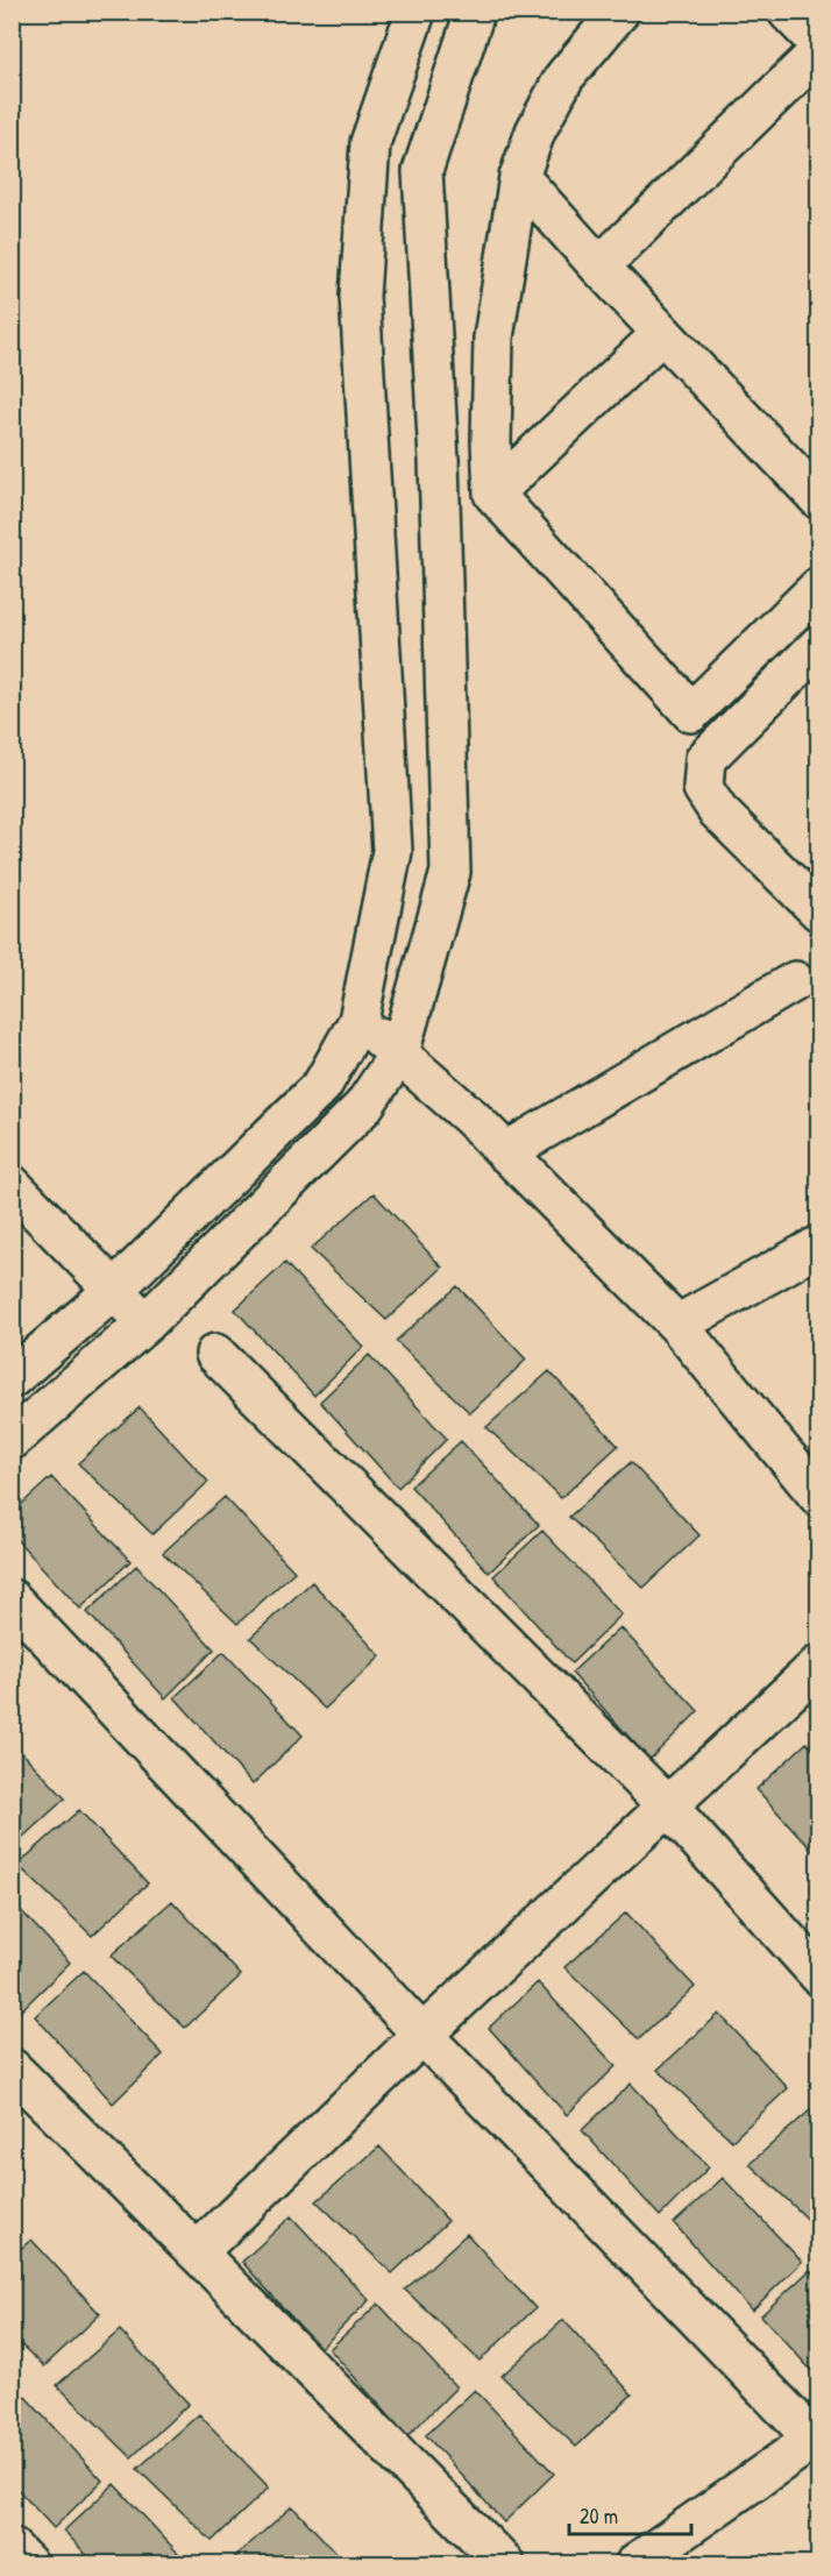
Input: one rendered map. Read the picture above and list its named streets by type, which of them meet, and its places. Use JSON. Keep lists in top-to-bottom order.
{
  "scale_bar": "20 m"
}
